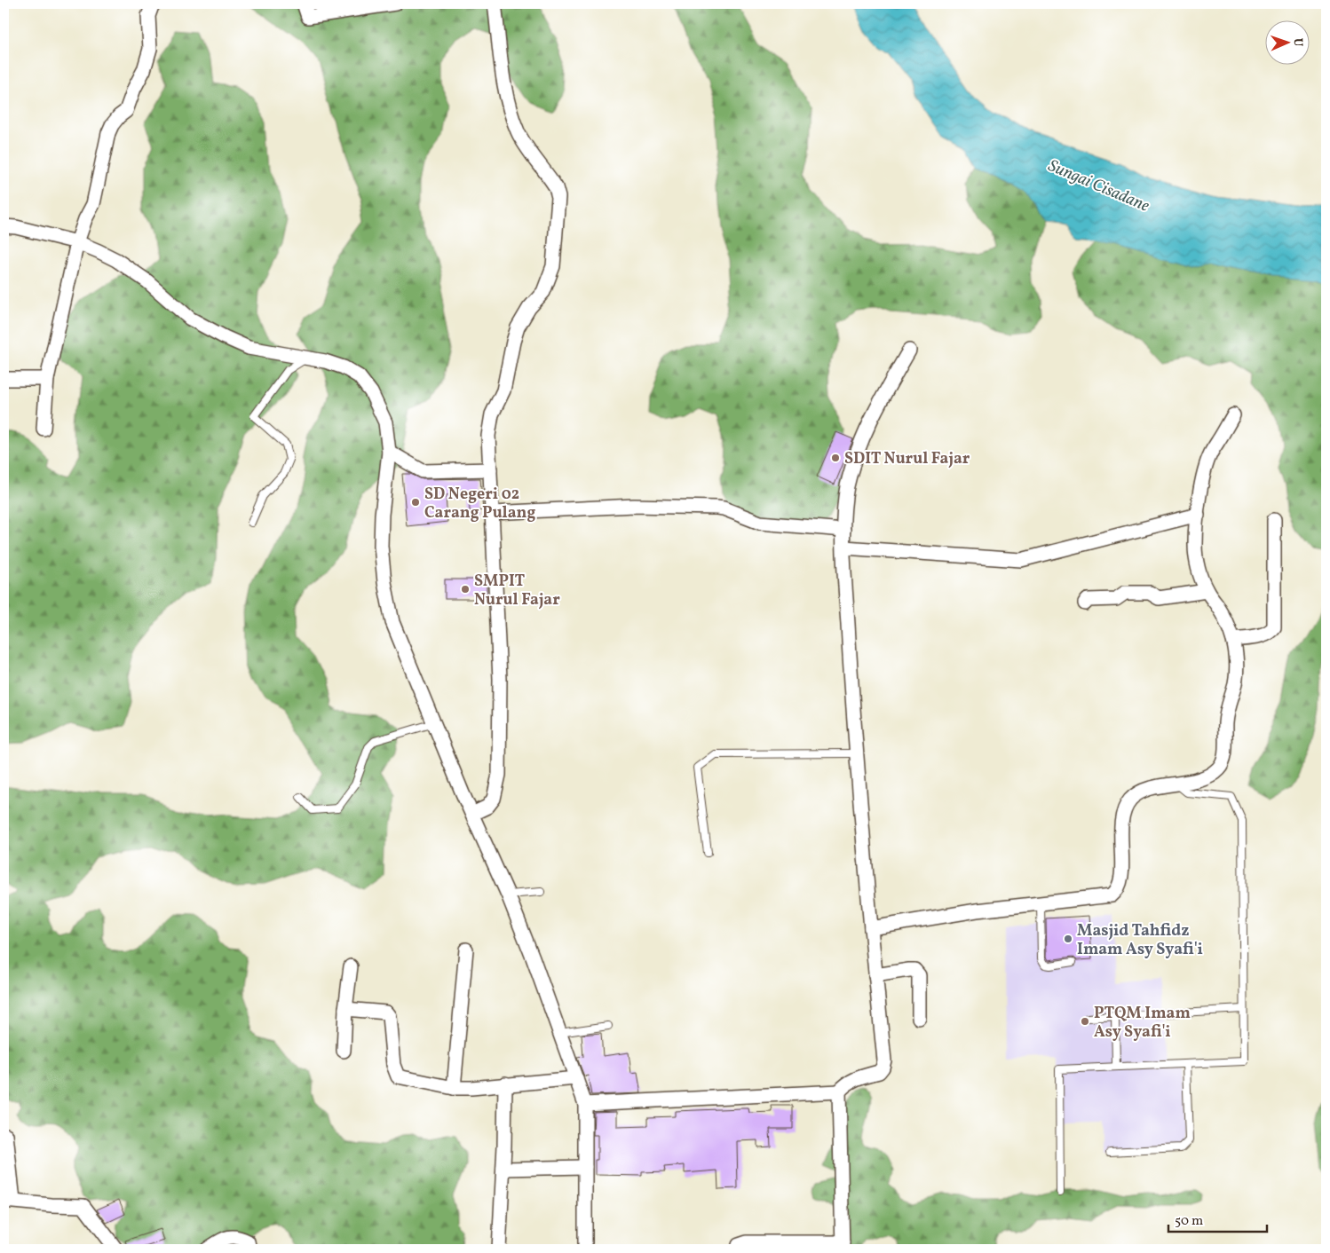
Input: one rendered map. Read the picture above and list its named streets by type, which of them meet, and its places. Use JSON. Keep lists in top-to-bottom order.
{
  "water": ["Sungai Cisadane"],
  "places": [
    "SDIT Nurul Fajar",
    "SD Negeri 02 Carang Pulang",
    "SMPIT Nurul Fajar",
    "Masjid Tahfidz Imam Asy Syafi'i",
    "PTQM Imam Asy Syafi'i"
  ],
  "scale_bar": "50 m",
  "north": "right"
}
